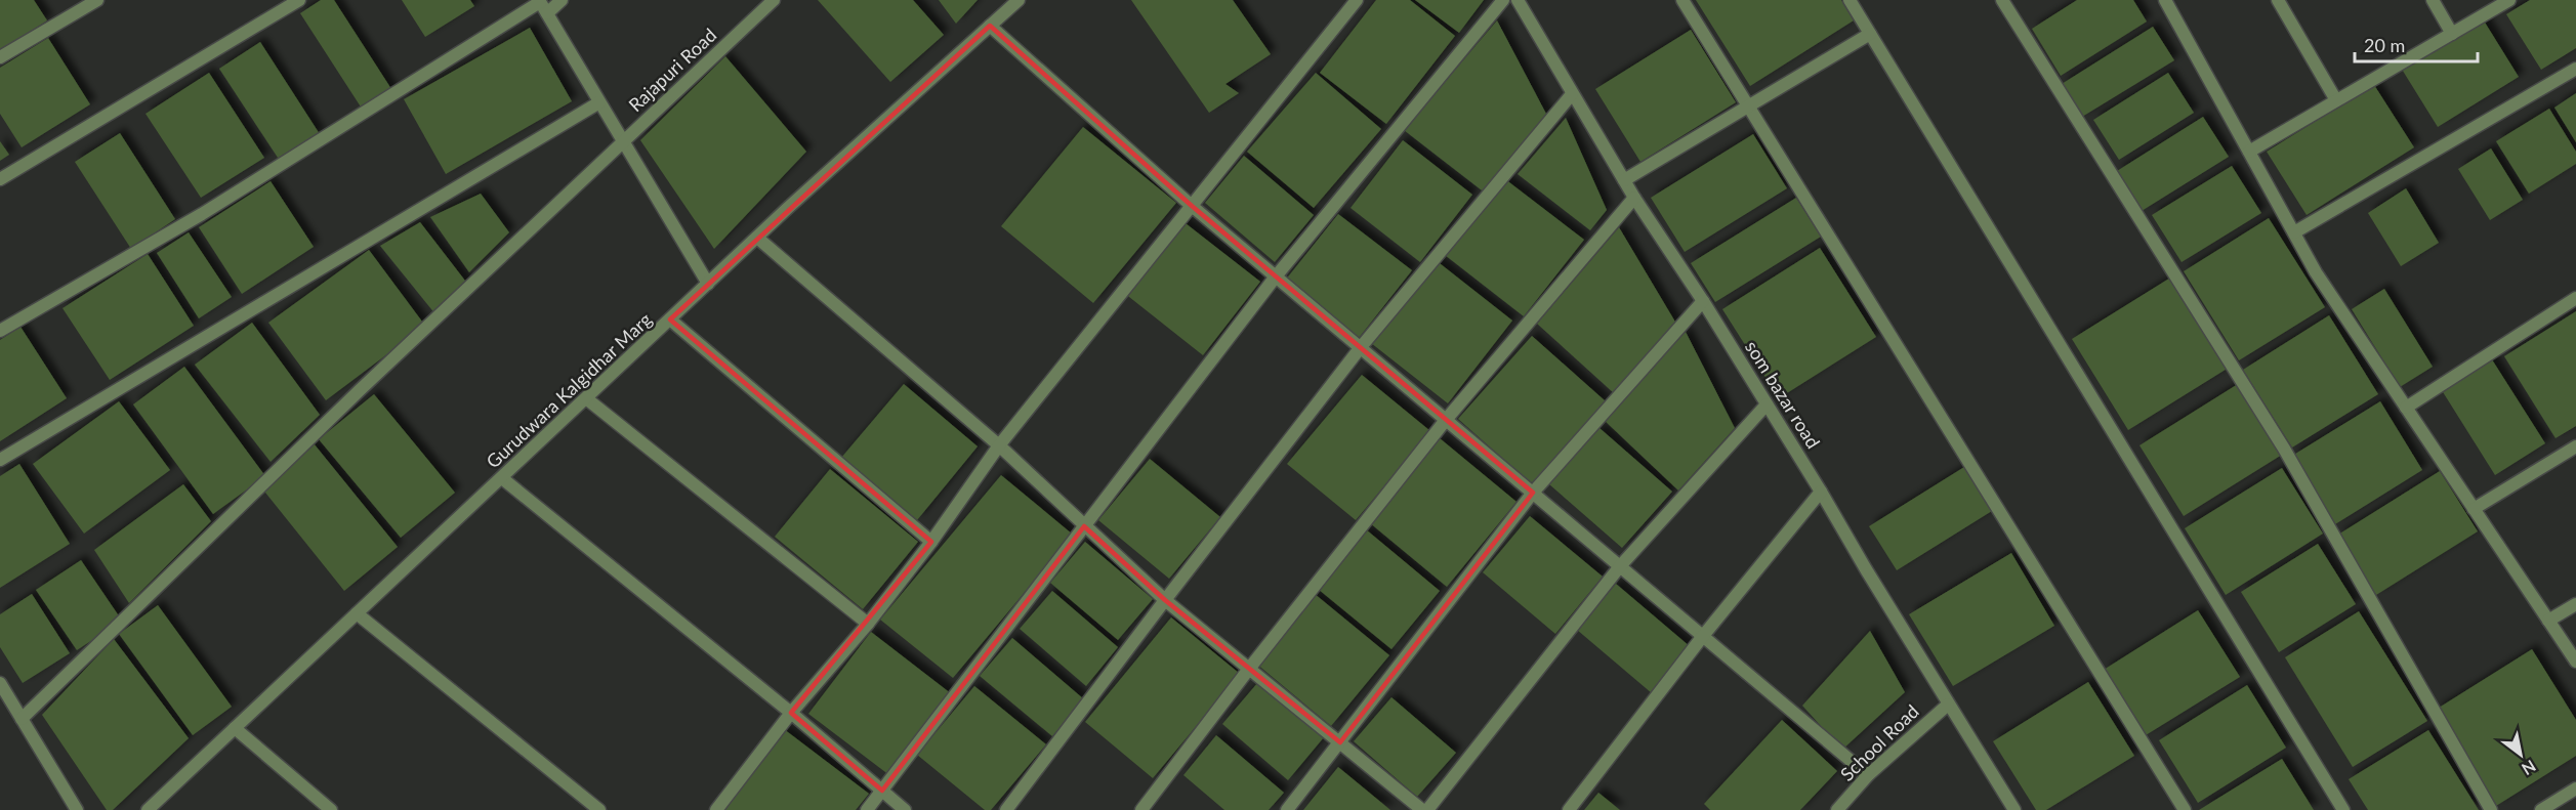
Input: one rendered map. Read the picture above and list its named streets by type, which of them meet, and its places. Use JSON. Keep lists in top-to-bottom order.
{
  "streets": {
    "street": [
      "Rajapuri Road",
      "Gurudwara Kalgidhar Marg",
      "som bazar road",
      "School Road"
    ]
  },
  "crossings": [
    ["som bazar road", "School Road"]
  ],
  "scale_bar": "20 m",
  "north": "bottom right"
}
